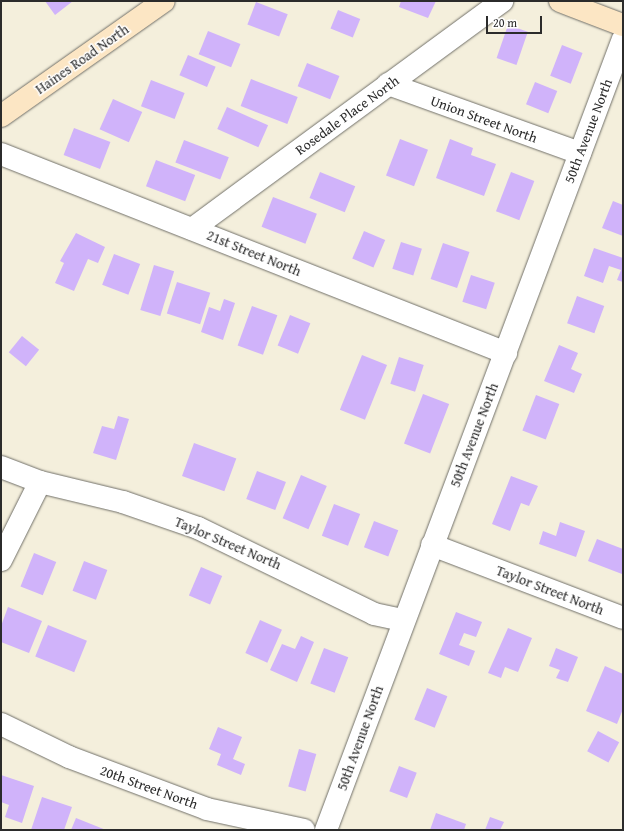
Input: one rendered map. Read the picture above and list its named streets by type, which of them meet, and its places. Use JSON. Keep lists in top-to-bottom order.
{
  "streets": {
    "street": [
      "Haines Road North",
      "Rosedale Place North",
      "Union Street North",
      "50th Avenue North",
      "21st Street North",
      "Taylor Street North",
      "20th Street North"
    ]
  },
  "crossings": [
    ["Rosedale Place North", "Union Street North"],
    ["Rosedale Place North", "21st Street North"],
    ["Union Street North", "50th Avenue North"],
    ["50th Avenue North", "21st Street North"],
    ["50th Avenue North", "Taylor Street North"]
  ],
  "scale_bar": "20 m"
}
